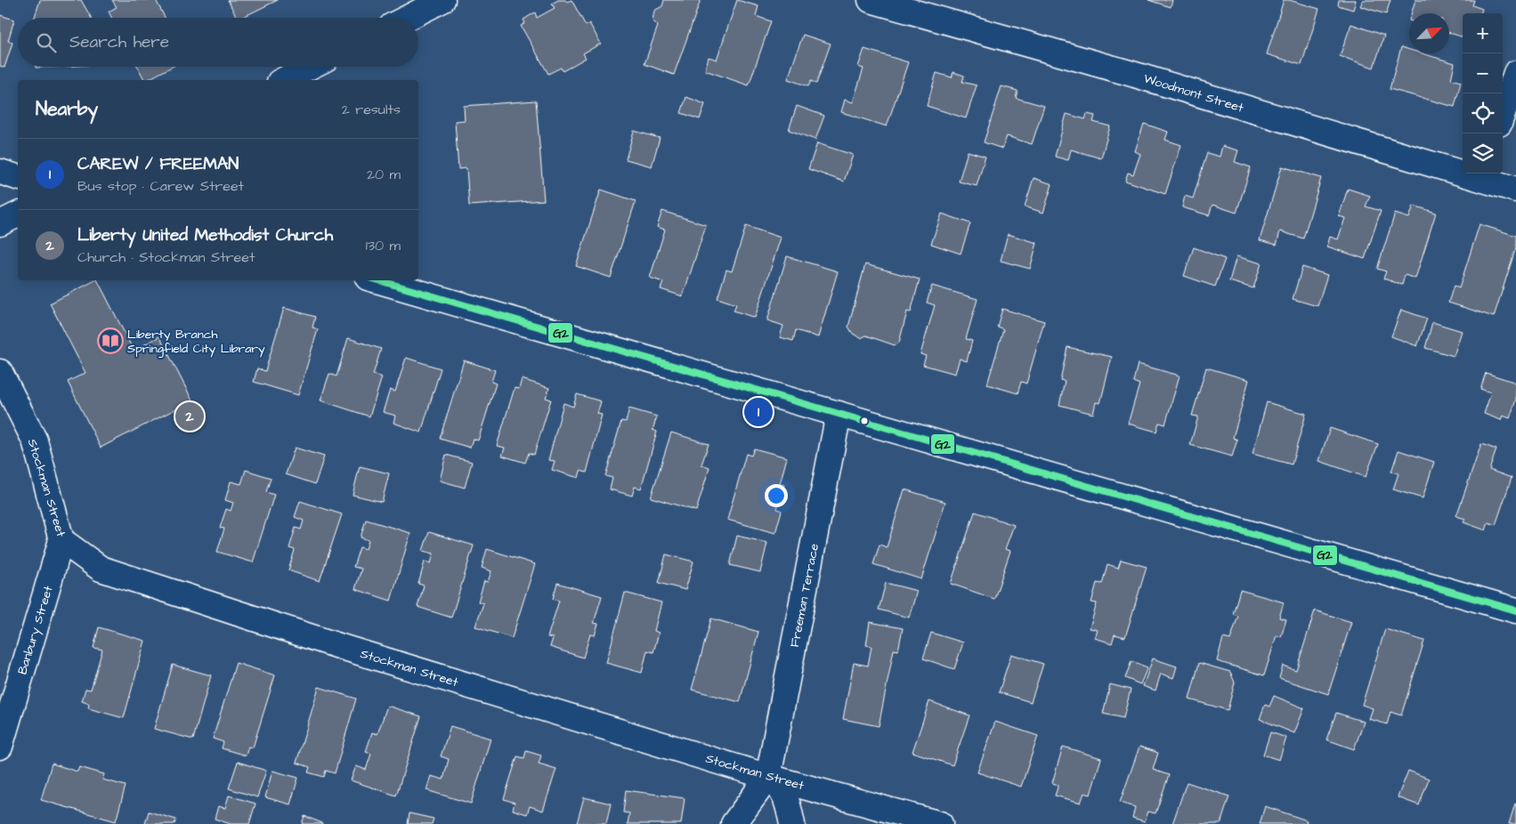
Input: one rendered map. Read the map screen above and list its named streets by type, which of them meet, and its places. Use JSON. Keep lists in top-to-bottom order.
{
  "streets": {
    "street": [
      "Woodmont Street",
      "Stockman Street",
      "Freeman Terrace",
      "Banbury Street"
    ]
  },
  "crossings": [
    ["Stockman Street", "Freeman Terrace"],
    ["Stockman Street", "Banbury Street"]
  ],
  "places": {
    "library": ["Liberty Branch Springfield City Library"]
  },
  "lines": ["transit line G2"],
  "north": "top right",
  "page": {
    "map_buttons": ["+", "−"],
    "search": "Search here",
    "heading": ["Nearby", "2 results"],
    "list": [
      {
        "mark": "1",
        "name": "CAREW / FREEMAN",
        "note": "Bus stop · Carew Street",
        "value": "20 m"
      },
      {
        "mark": "2",
        "name": "Liberty United Methodist Church",
        "note": "Church · Stockman Street",
        "value": "130 m"
      }
    ],
    "pins": ["1", "2"]
  }
}
